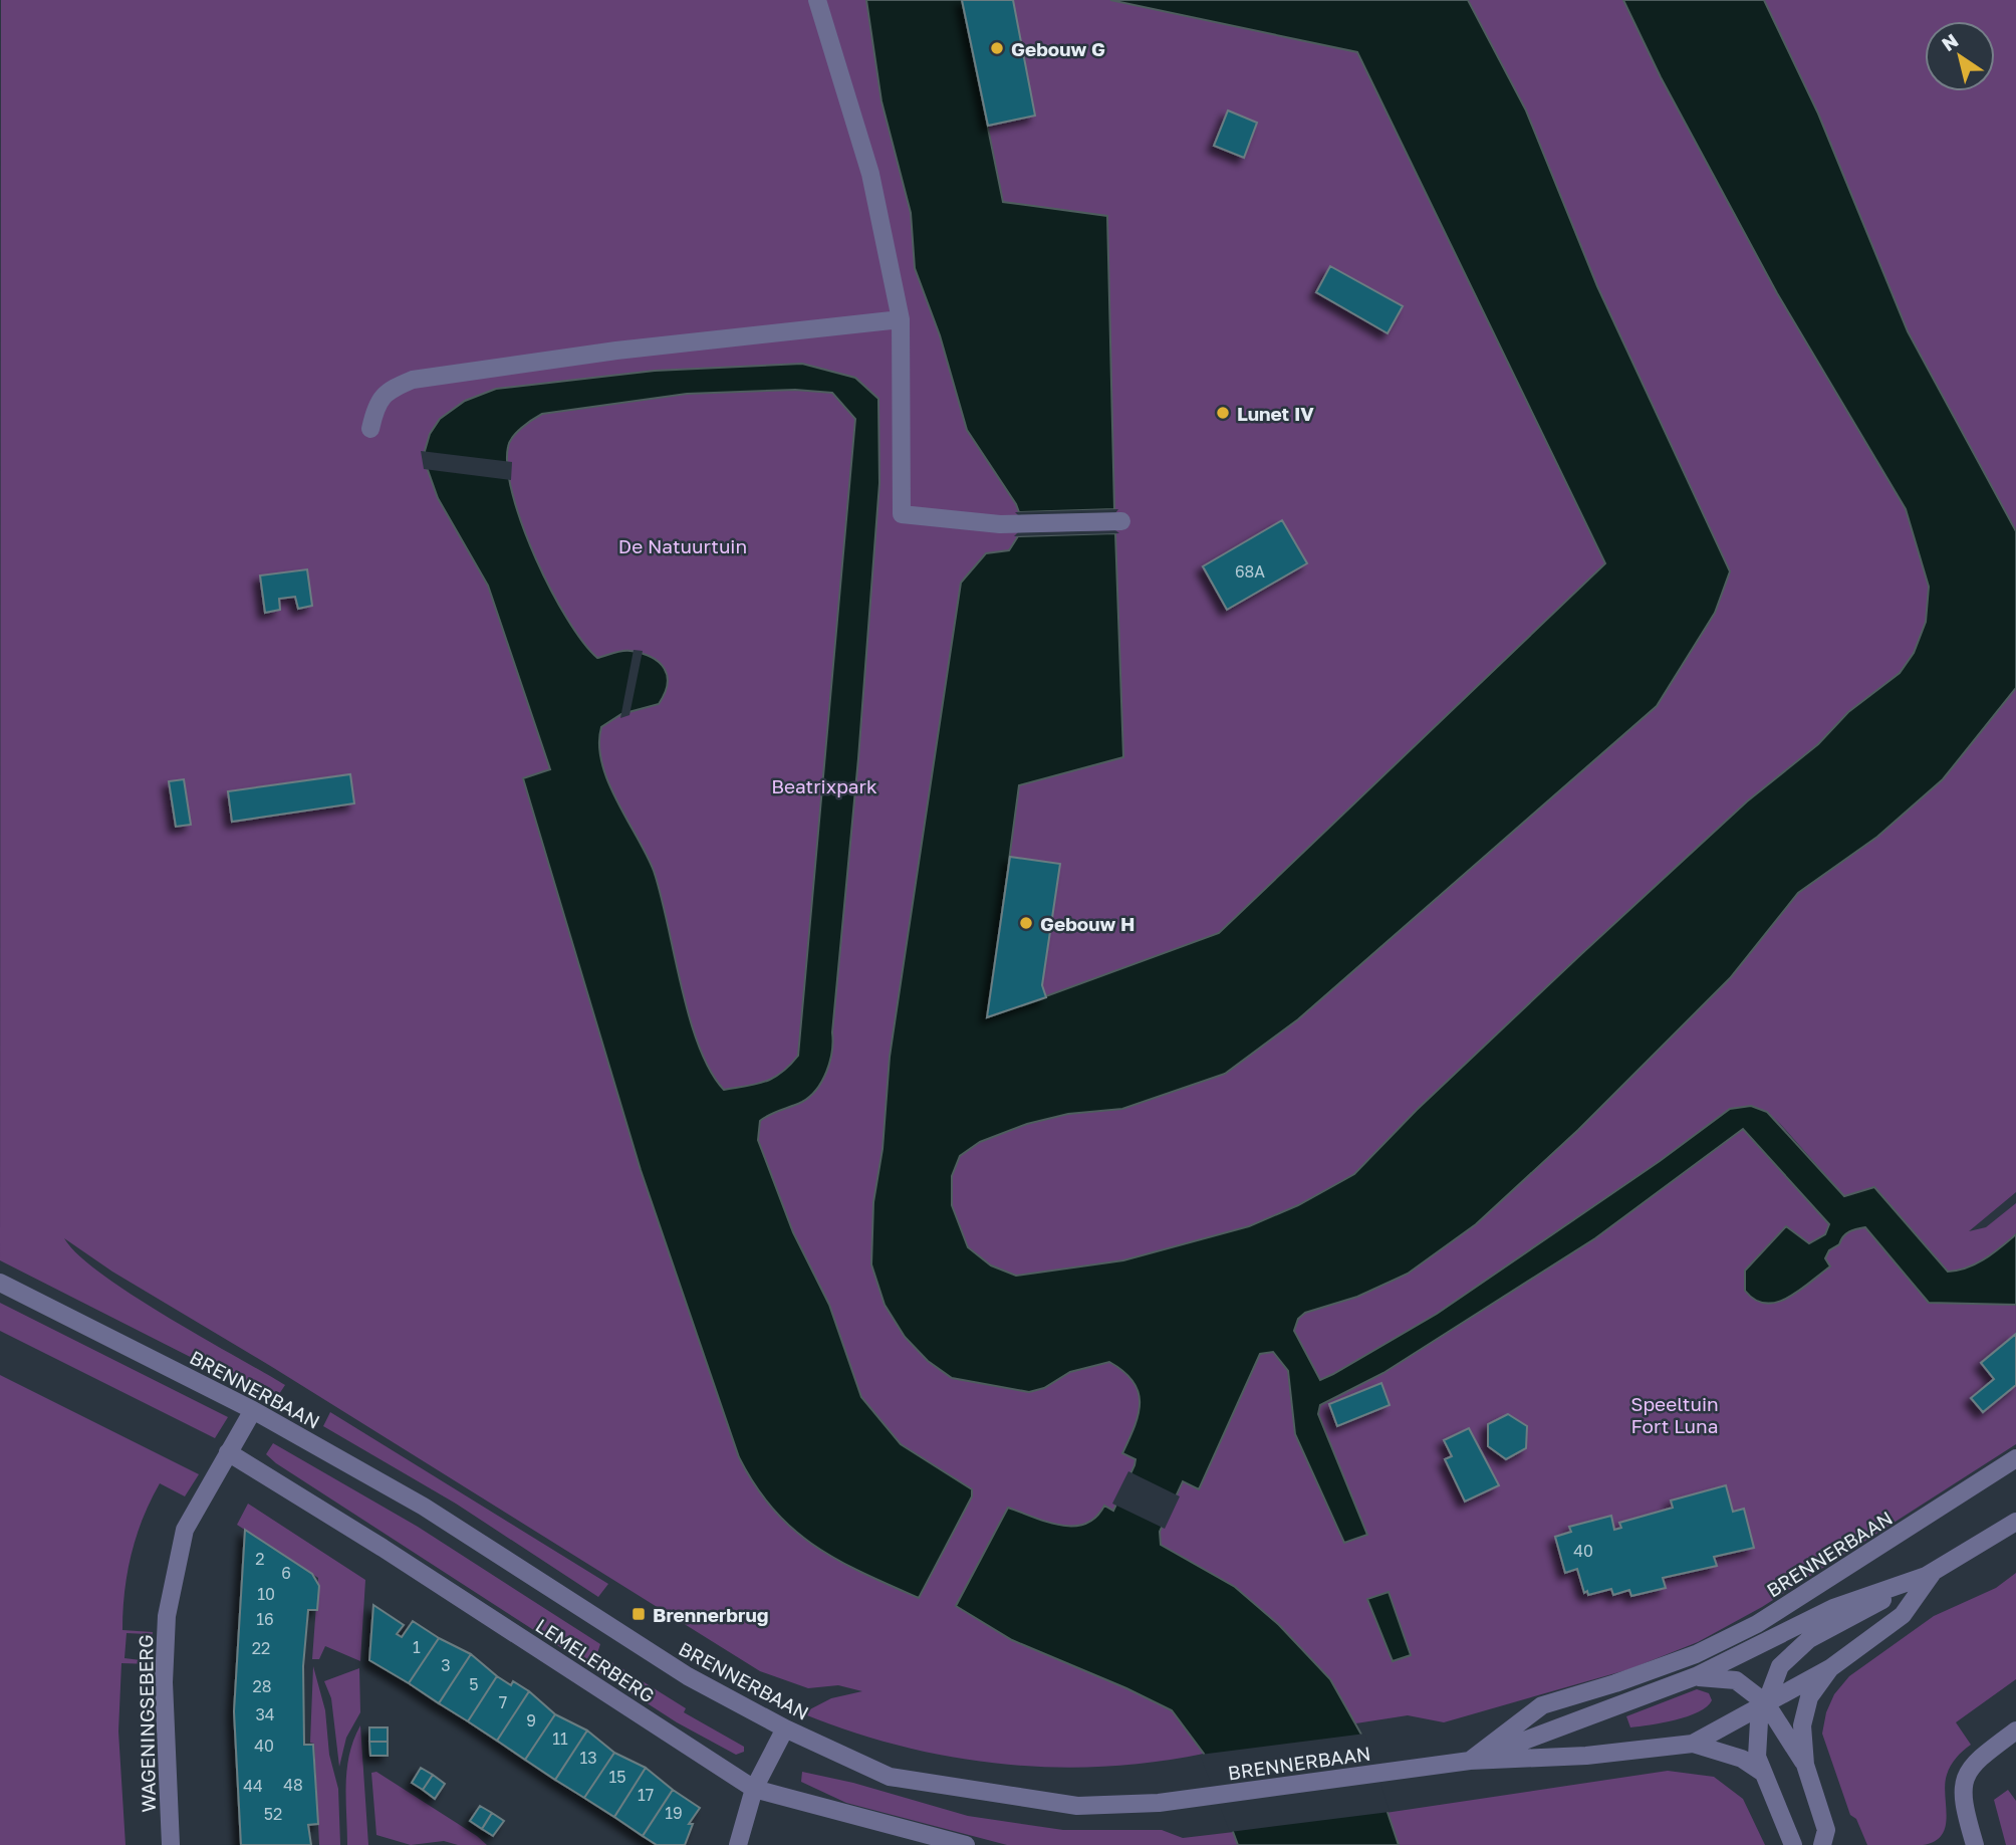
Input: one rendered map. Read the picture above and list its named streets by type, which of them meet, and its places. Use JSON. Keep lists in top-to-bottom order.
{
  "streets": {
    "street": ["BRENNERBAAN", "LEMELERBERG", "WAGENINGSEBERG"]
  },
  "crossings": [
    ["BRENNERBAAN", "WAGENINGSEBERG"],
    ["LEMELERBERG", "WAGENINGSEBERG"]
  ],
  "parks": ["De Natuurtuin", "Beatrixpark", "Speeltuin Fort Luna"],
  "places": {
    "other": ["Gebouw G", "Lunet IV", "Gebouw H"],
    "transit": ["Brennerbrug"]
  },
  "house_numbers": [
    "68A",
    "40",
    "2",
    "6",
    "10",
    "16",
    "1",
    "22",
    "3",
    "5",
    "28",
    "7",
    "34",
    "9",
    "11",
    "40",
    "13",
    "15",
    "48",
    "44",
    "17",
    "19",
    "52"
  ],
  "north": "top left"
}
